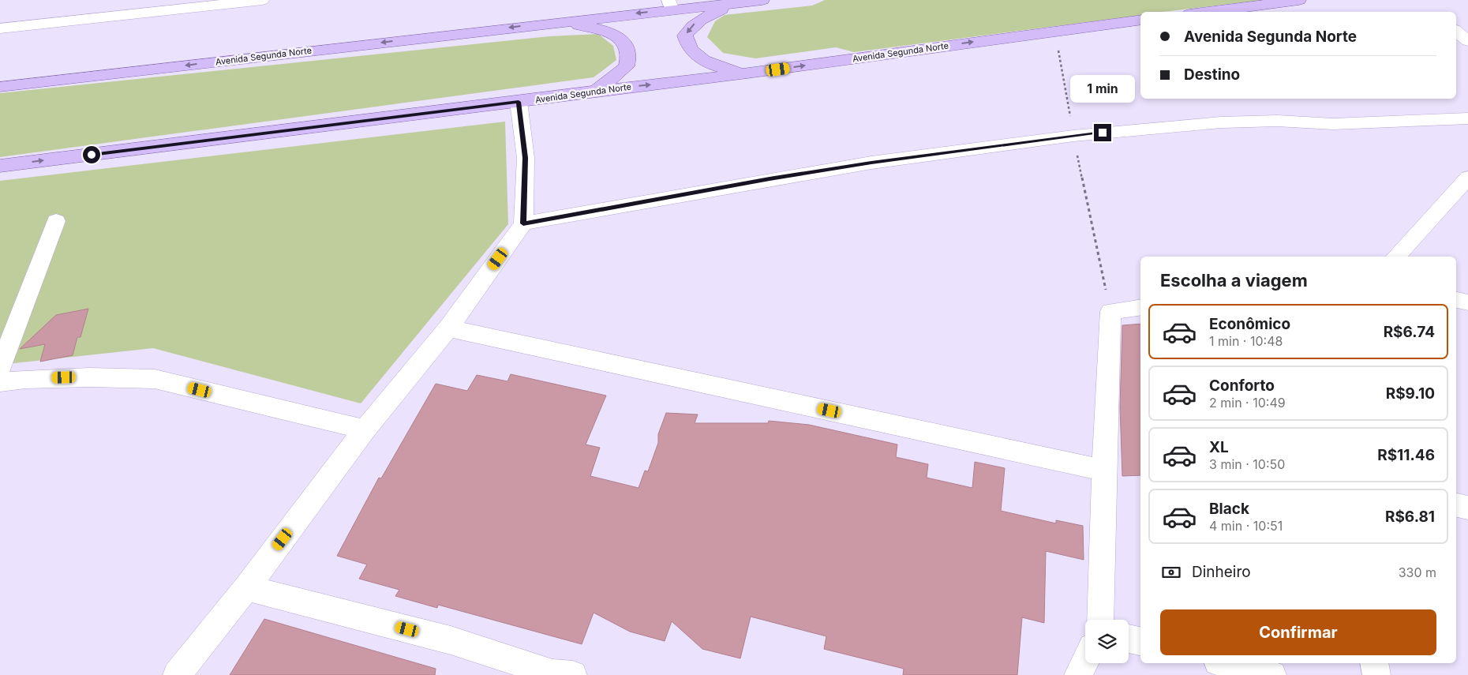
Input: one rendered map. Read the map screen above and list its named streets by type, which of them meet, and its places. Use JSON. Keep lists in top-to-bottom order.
{
  "streets": {
    "main road": ["Avenida Segunda Norte"]
  },
  "page": {
    "banner": ["Avenida Segunda Norte", "Destino"],
    "bubble": "1 min",
    "heading": "Escolha a viagem",
    "list": [
      {
        "name": "Econômico",
        "note": "1 min · 10:48",
        "value": "R$6.74"
      },
      {
        "name": "Conforto",
        "note": "2 min · 10:49",
        "value": "R$9.10"
      },
      {
        "name": "XL",
        "note": "3 min · 10:50",
        "value": "R$11.46"
      },
      {
        "name": "Black",
        "note": "4 min · 10:51",
        "value": "R$6.81"
      }
    ],
    "pay": ["Dinheiro", "330 m"],
    "buttons": "Confirmar"
  }
}
